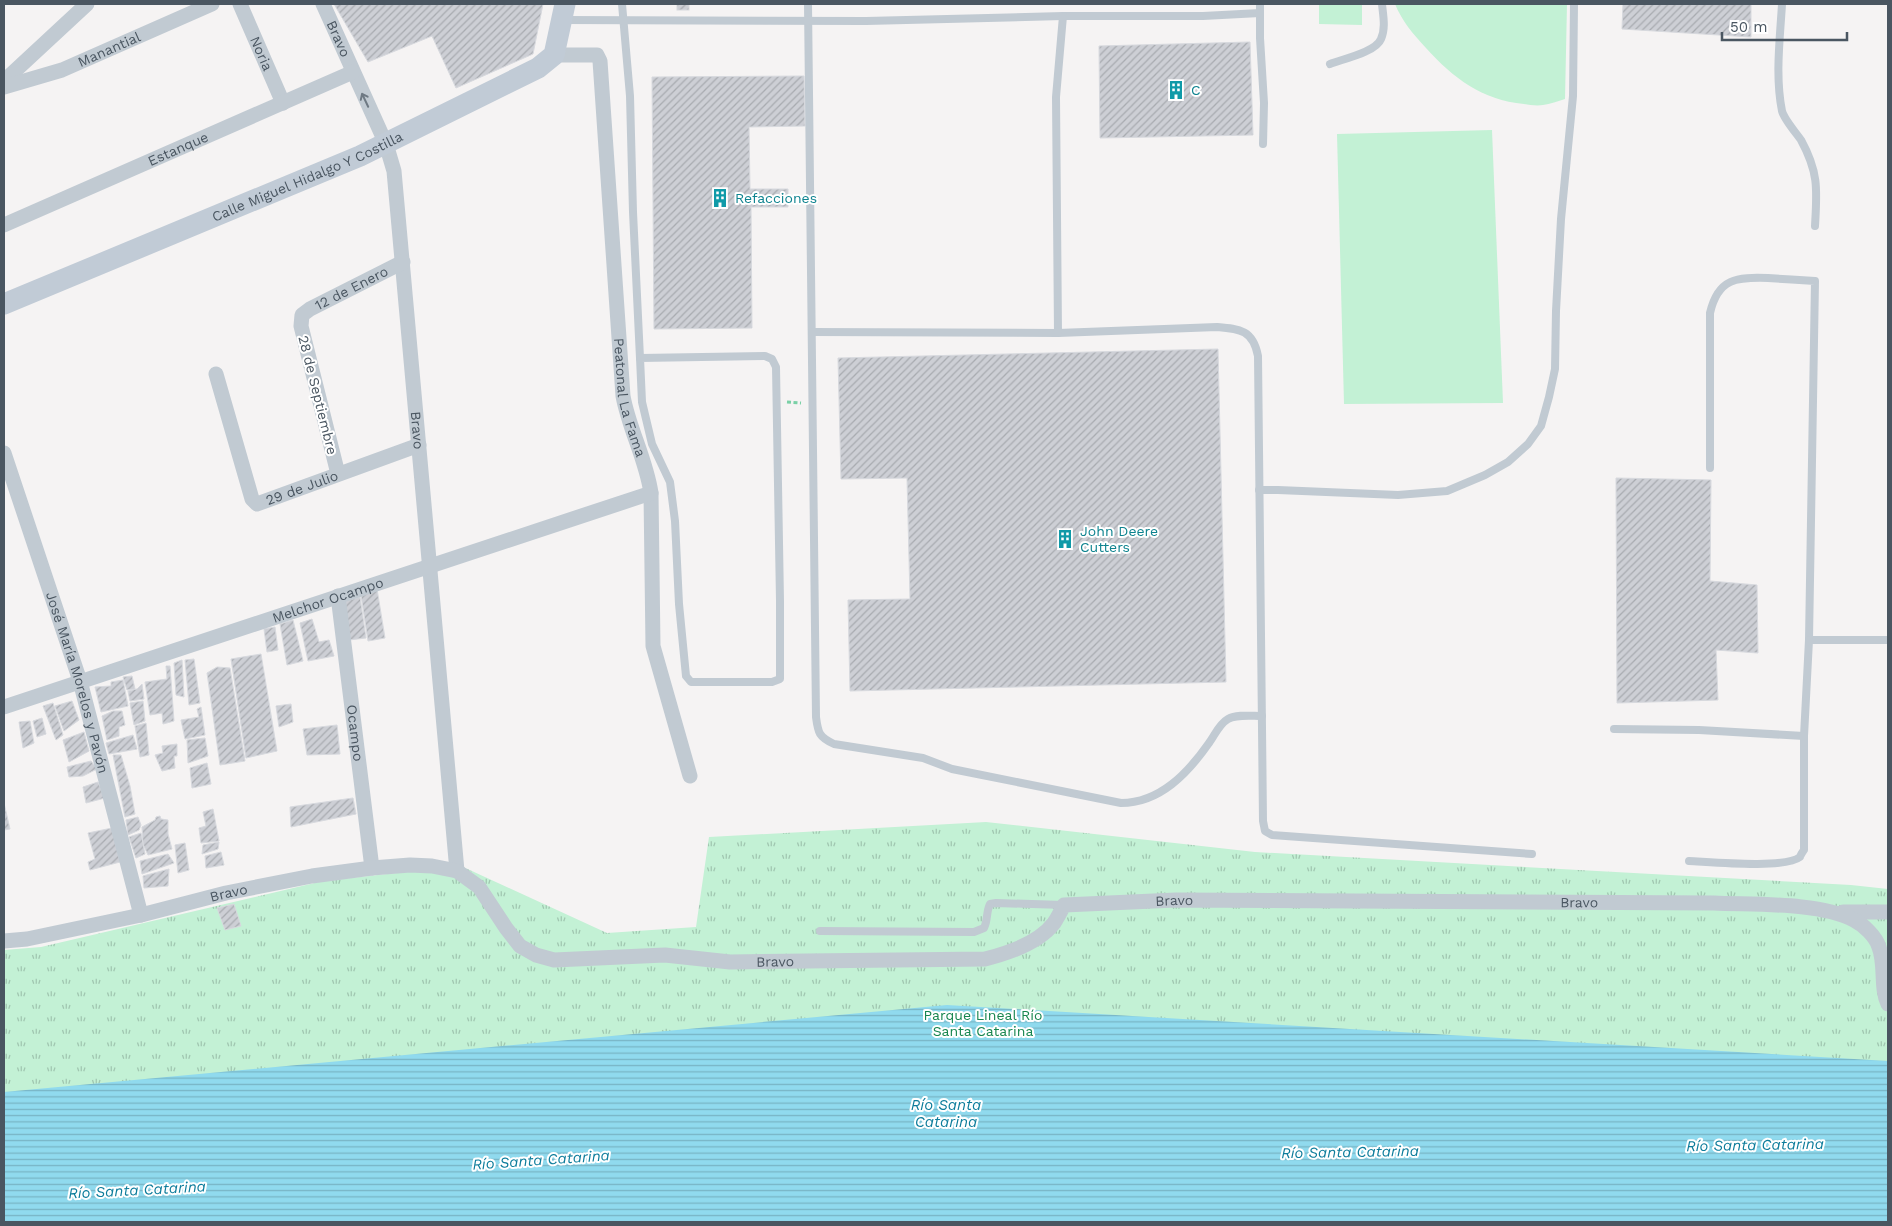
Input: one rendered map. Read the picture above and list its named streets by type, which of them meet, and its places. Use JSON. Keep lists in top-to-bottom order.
{
  "streets": {
    "street": [
      "Bravo",
      "Manantial",
      "Noria",
      "Estanque",
      "Calle Miguel Hidalgo Y Costilla",
      "12 de Enero",
      "28 de Septiembre",
      "Peatonal La Fama",
      "29 de Julio",
      "Melchor Ocampo",
      "José María Morelos y Pavón",
      "Ocampo"
    ]
  },
  "crossings": [
    ["Bravo", "Estanque"],
    ["Bravo", "Calle Miguel Hidalgo Y Costilla"],
    ["Bravo", "12 de Enero"],
    ["Bravo", "29 de Julio"],
    ["Bravo", "Melchor Ocampo"],
    ["Bravo", "José María Morelos y Pavón"],
    ["Bravo", "Ocampo"],
    ["Noria", "Estanque"],
    ["Calle Miguel Hidalgo Y Costilla", "Peatonal La Fama"],
    ["12 de Enero", "28 de Septiembre"],
    ["28 de Septiembre", "29 de Julio"],
    ["Peatonal La Fama", "Melchor Ocampo"],
    ["Melchor Ocampo", "José María Morelos y Pavón"],
    ["Melchor Ocampo", "Ocampo"]
  ],
  "water": ["Río Santa Catarina"],
  "parks": ["Parque Lineal Río Santa Catarina"],
  "places": {
    "building": ["C", "Refacciones", "John Deere Cutters"]
  },
  "scale_bar": "50 m"
}
